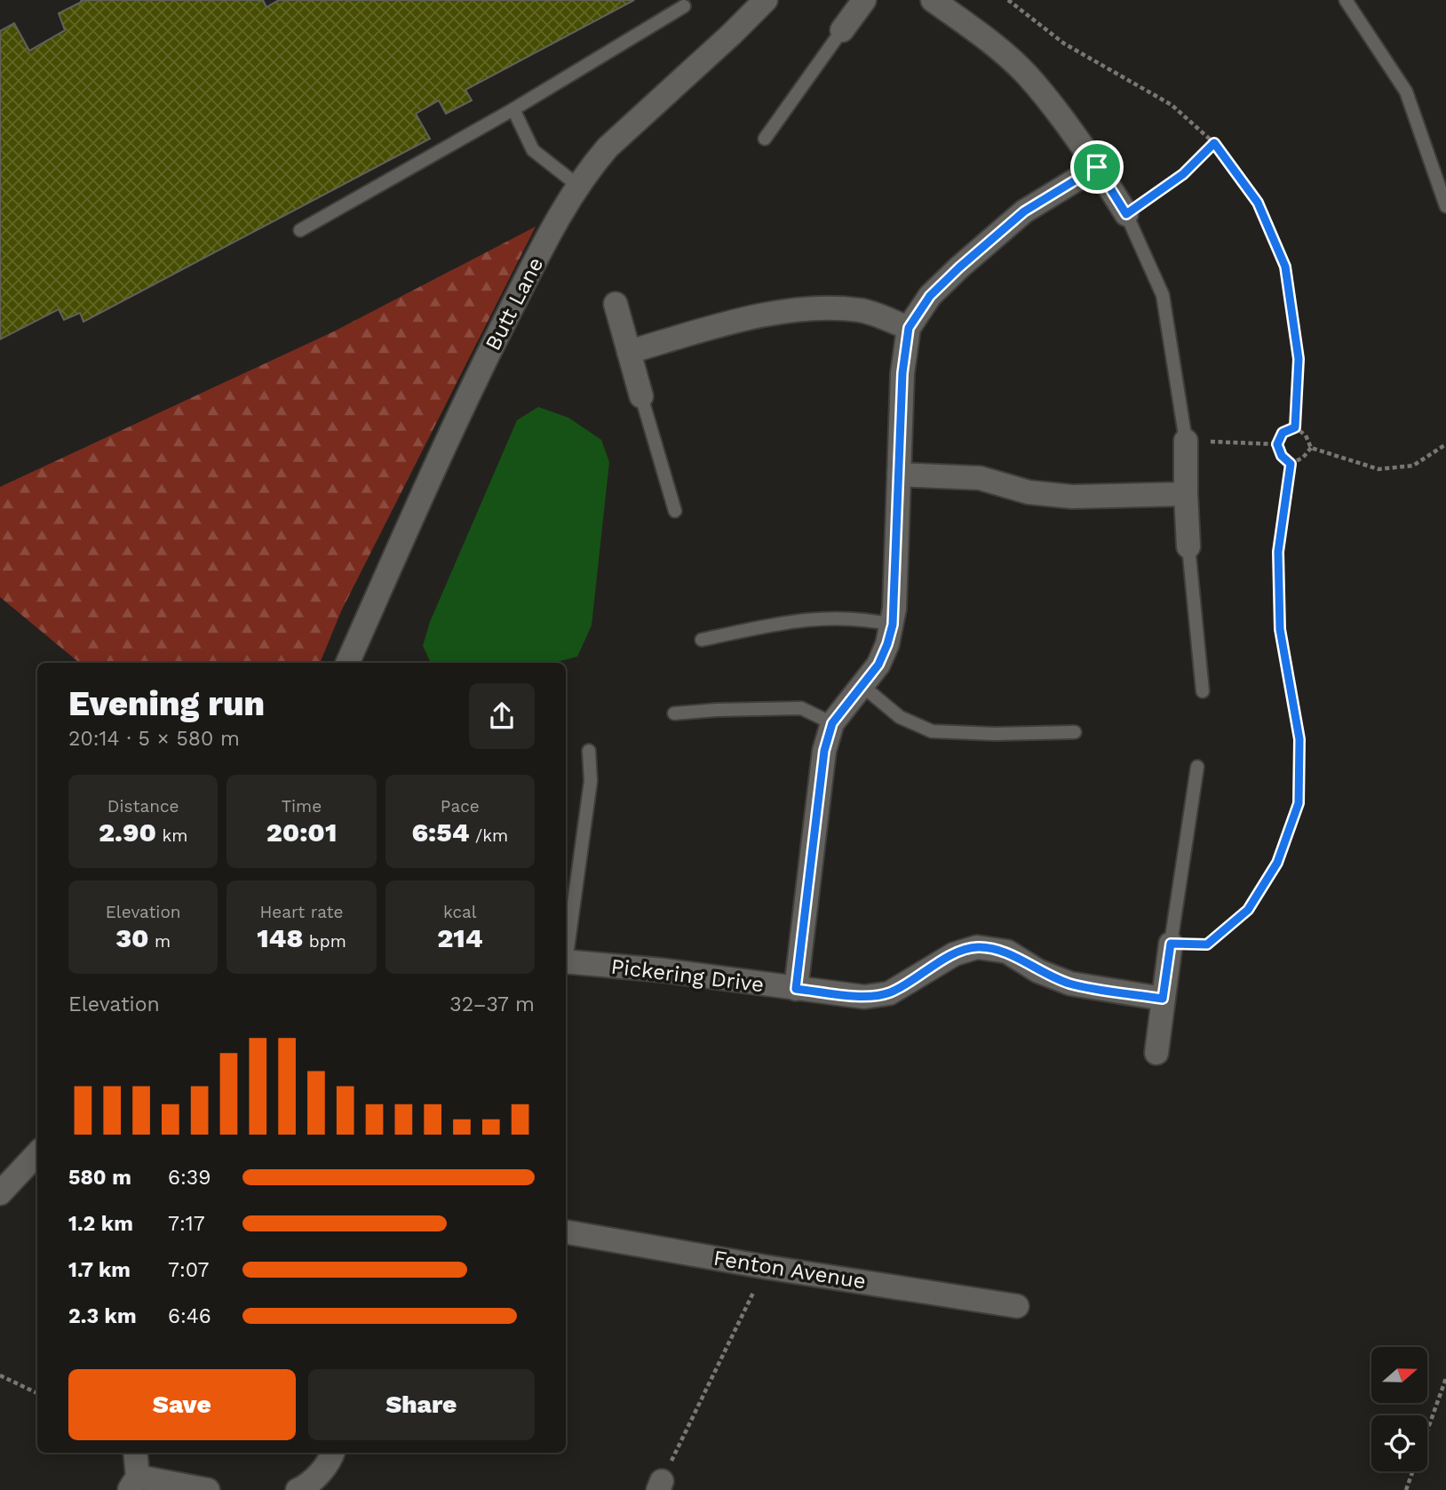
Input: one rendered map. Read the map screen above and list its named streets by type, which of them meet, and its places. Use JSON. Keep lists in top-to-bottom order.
{
  "streets": {
    "street": ["Butt Lane", "Pickering Drive", "Fenton Avenue"]
  },
  "north": "right",
  "page": {
    "heading": ["Evening run", "20:14 · 5 × 580 m"],
    "stats": [
      ["Distance", "2.90 km"],
      ["Time", "20:01"],
      ["Pace", "6:54 /km"],
      ["Elevation", "30 m"],
      ["Heart rate", "148 bpm"],
      ["kcal", "214"]
    ],
    "chart": ["Elevation", "32–37 m"],
    "list": [
      {
        "name": "580 m",
        "note": "6:39"
      },
      {
        "name": "1.2 km",
        "note": "7:17"
      },
      {
        "name": "1.7 km",
        "note": "7:07"
      },
      {
        "name": "2.3 km",
        "note": "6:46"
      }
    ],
    "buttons": ["Save", "Share"]
  }
}
